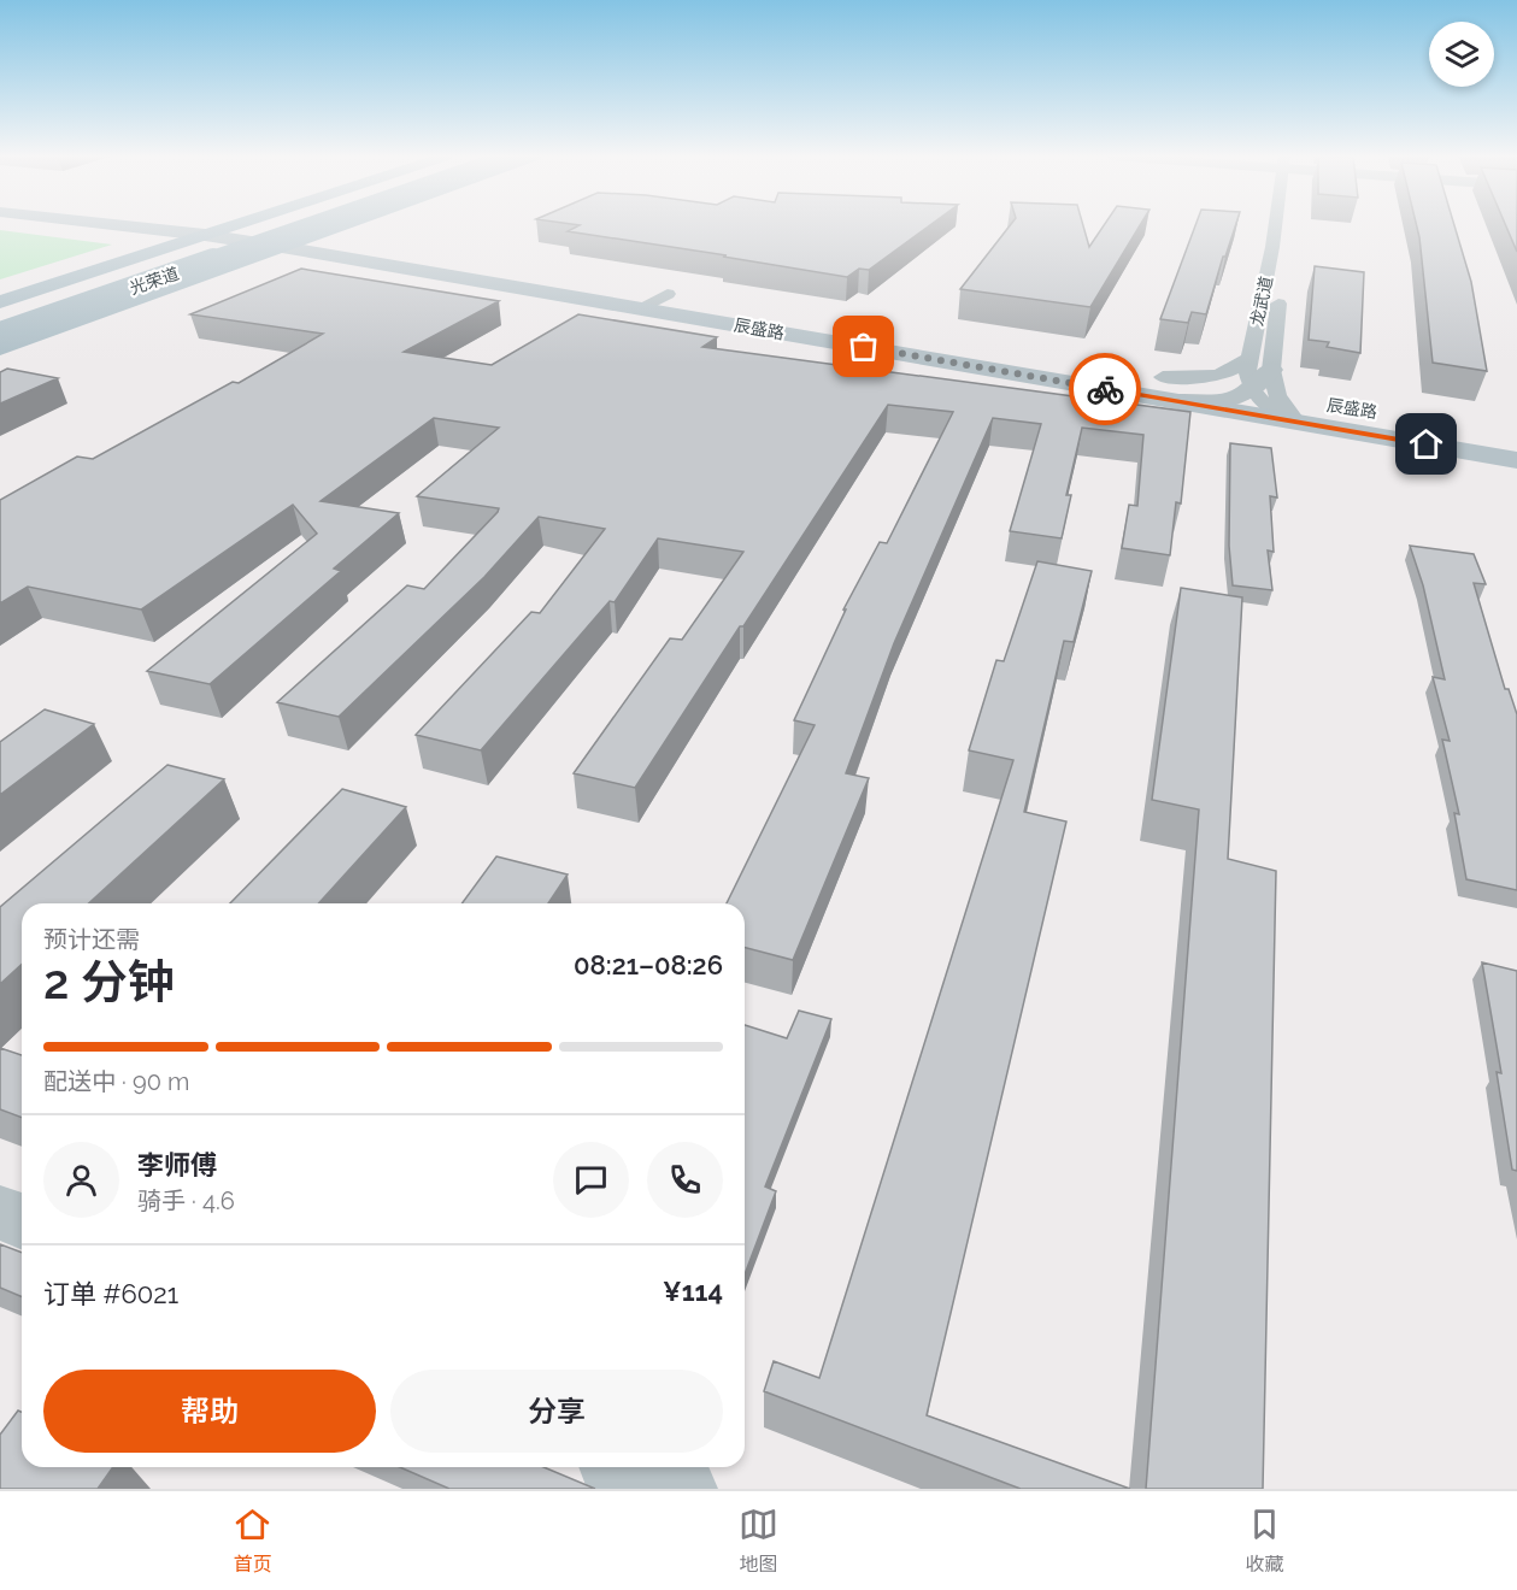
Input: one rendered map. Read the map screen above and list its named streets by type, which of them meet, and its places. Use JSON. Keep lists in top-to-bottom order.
{
  "streets": {
    "main road": ["光荣道", "辰盛路"],
    "street": ["龙武道"]
  },
  "page": {
    "heading": ["2 分钟", "预计还需", "08:21–08:26"],
    "panel": [
      "李师傅",
      "骑手 · 4.6",
      "订单 #6021",
      "¥114"
    ],
    "bar": "配送中 · 90 m",
    "buttons": ["帮助", "分享"],
    "tabs": ["首页", "地图", "收藏"]
  }
}
